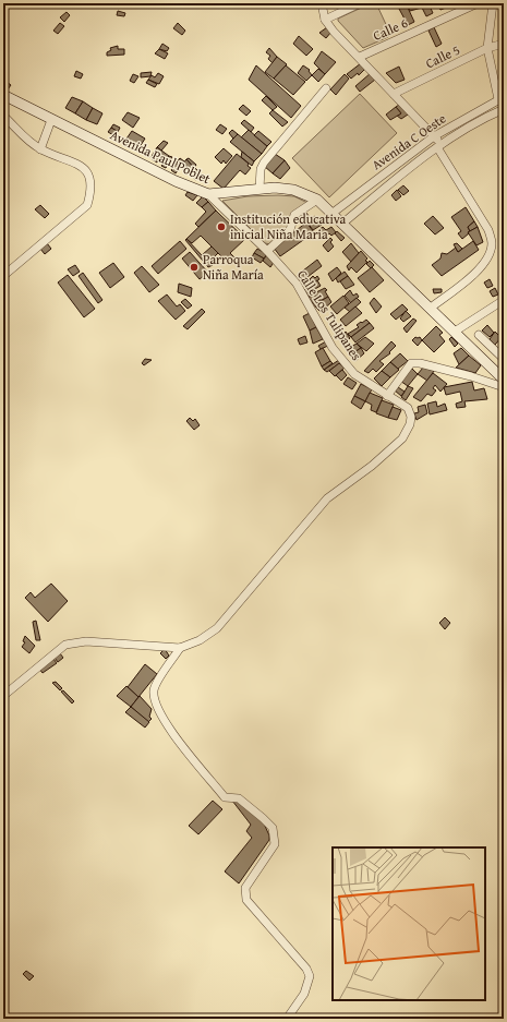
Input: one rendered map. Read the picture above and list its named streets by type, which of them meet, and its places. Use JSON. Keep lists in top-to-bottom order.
{
  "streets": {
    "main road": ["Avenida Paul Poblet"],
    "street": [
      "Calle 6",
      "Calle 5",
      "Avenida C Oeste",
      "Calle Los Tulipanes"
    ]
  },
  "crossings": [
    ["Avenida C Oeste", "Avenida Paul Poblet"],
    ["Avenida Paul Poblet", "Calle Los Tulipanes"]
  ],
  "places": ["Institución educativa inicial Niña Maria", "Parroqua Niña María"]
}
